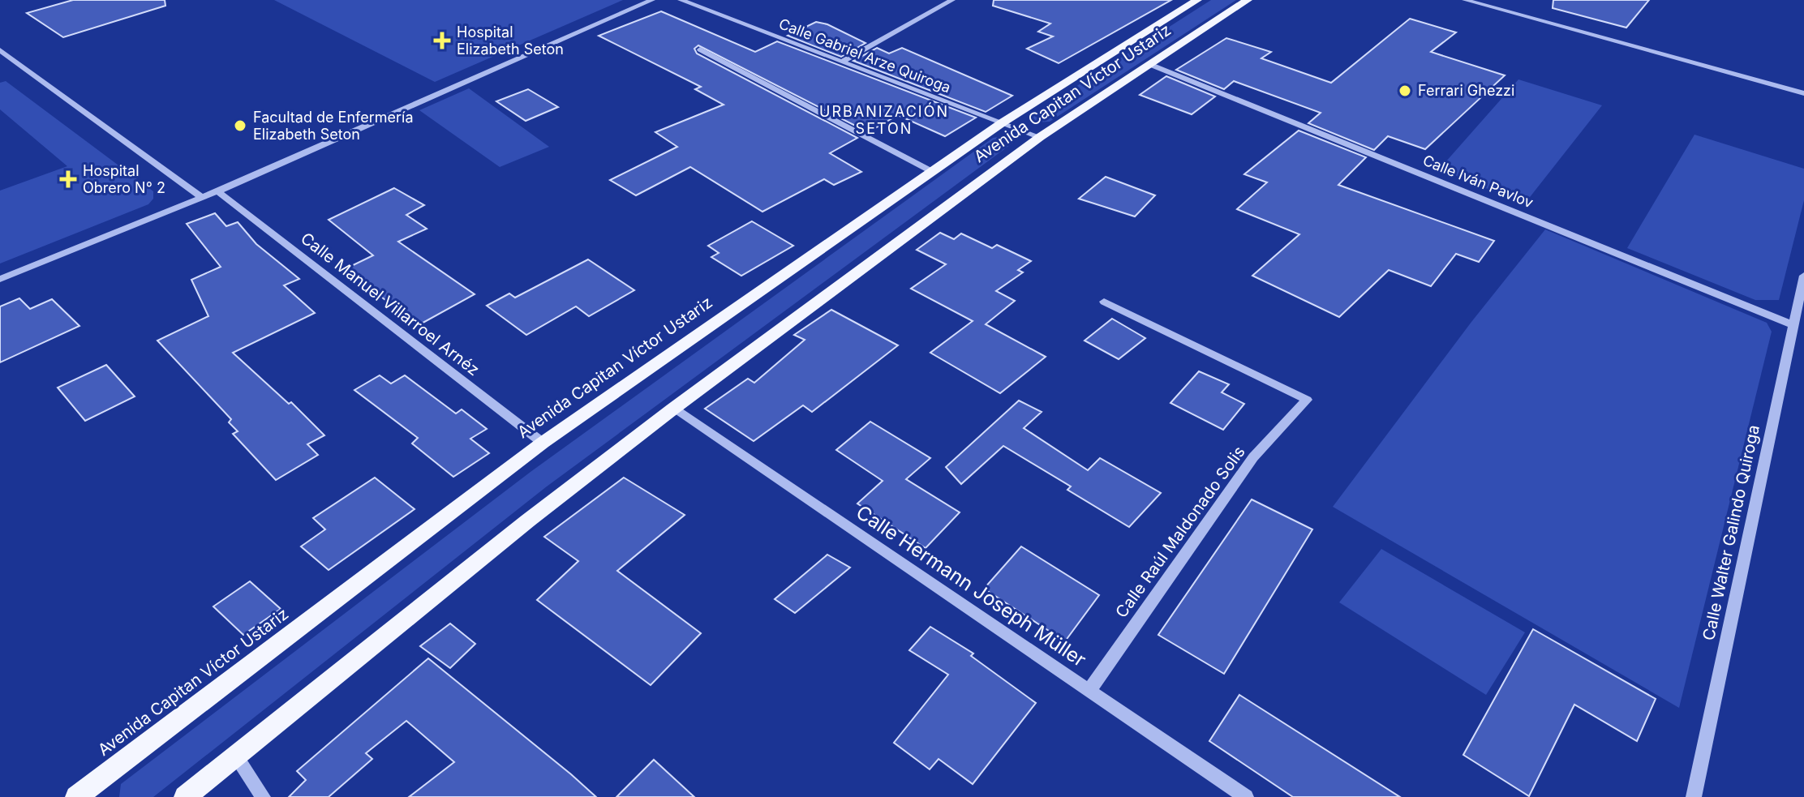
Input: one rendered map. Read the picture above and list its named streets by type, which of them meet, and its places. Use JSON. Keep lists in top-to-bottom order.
{
  "streets": {
    "main road": ["Avenida Capitan Víctor Ustariz"],
    "street": [
      "Calle Gabriel Arze Quiroga",
      "Calle Iván Pavlov",
      "Calle Manuel Villarroel Arnéz",
      "Calle Raúl Maldonado Solis",
      "Calle Walter Galindo Quiroga",
      "Calle Hermann Joseph Müller"
    ]
  },
  "crossings": [
    ["Calle Gabriel Arze Quiroga", "Avenida Capitan Víctor Ustariz"],
    ["Avenida Capitan Víctor Ustariz", "Calle Iván Pavlov"],
    ["Avenida Capitan Víctor Ustariz", "Calle Manuel Villarroel Arnéz"],
    ["Avenida Capitan Víctor Ustariz", "Calle Hermann Joseph Müller"],
    ["Calle Iván Pavlov", "Calle Walter Galindo Quiroga"],
    ["Calle Raúl Maldonado Solis", "Calle Hermann Joseph Müller"]
  ],
  "districts": ["URBANIZACIÓN SETON"],
  "places": {
    "health": ["Hospital Elizabeth Seton", "Hospital Obrero N° 2"],
    "other": ["Ferrari Ghezzi", "Facultad de Enfermería Elizabeth Seton"]
  }
}
